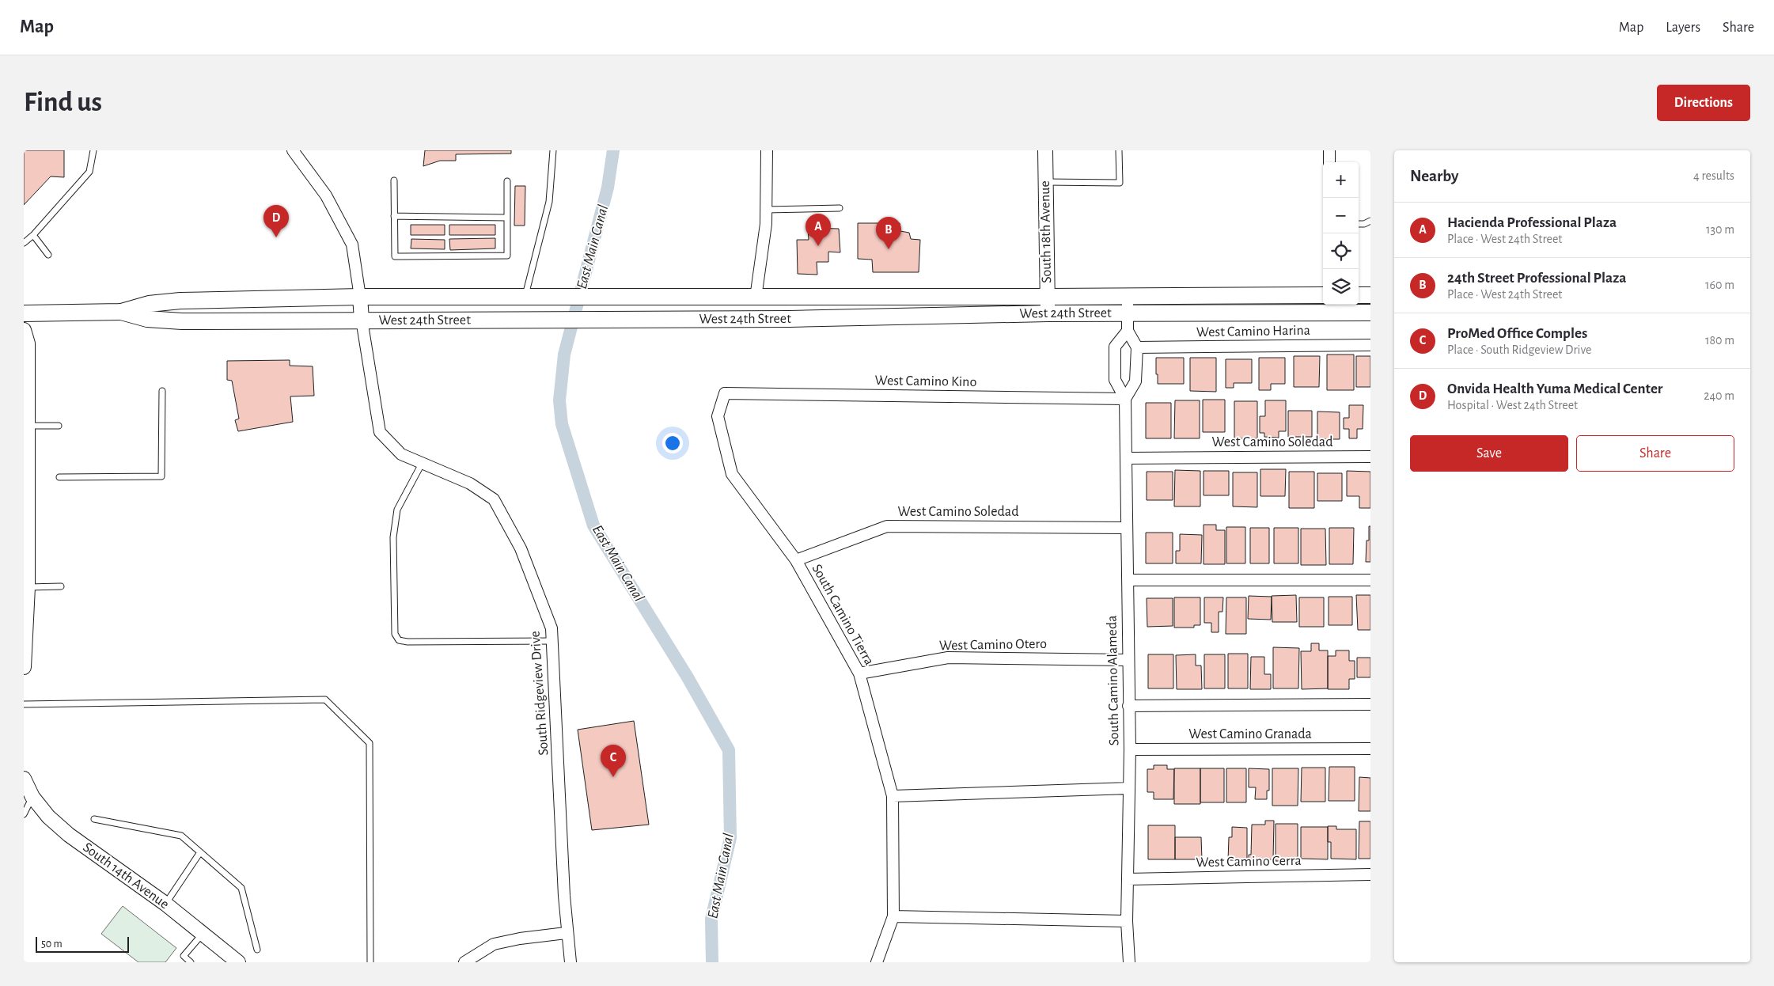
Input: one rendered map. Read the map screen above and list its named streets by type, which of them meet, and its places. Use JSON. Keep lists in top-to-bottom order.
{
  "streets": {
    "main road": ["West 24th Street"],
    "street": [
      "South 18th Avenue",
      "West Camino Harina",
      "West Camino Kino",
      "West Camino Soledad",
      "South Camino Tierra",
      "West Camino Otero",
      "South Camino Alameda",
      "South Ridgeview Drive",
      "West Camino Granada",
      "West Camino Cerra",
      "South 14th Avenue"
    ]
  },
  "crossings": [
    ["South 18th Avenue", "West 24th Street"],
    ["West 24th Street", "South Ridgeview Drive"],
    ["West Camino Kino", "South Camino Tierra"],
    ["West Camino Kino", "South Camino Alameda"],
    ["West Camino Soledad", "South Camino Tierra"],
    ["West Camino Soledad", "South Camino Alameda"],
    ["South Camino Tierra", "West Camino Otero"],
    ["West Camino Otero", "South Camino Alameda"],
    ["South Camino Alameda", "West Camino Granada"],
    ["South Camino Alameda", "West Camino Cerra"]
  ],
  "water": ["East Main Canal"],
  "scale_bar": "50 m",
  "page": {
    "header": "Map",
    "nav": ["Map", "Layers", "Share"],
    "buttons": [
      "Directions",
      ["Save", "Share"]
    ],
    "title": "Find us",
    "heading": ["Nearby", "4 results"],
    "map_buttons": ["+", "−"],
    "list": [
      {
        "mark": "A",
        "name": "Hacienda Professional Plaza",
        "note": "Place · West 24th Street",
        "value": "130 m"
      },
      {
        "mark": "B",
        "name": "24th Street Professional Plaza",
        "note": "Place · West 24th Street",
        "value": "160 m"
      },
      {
        "mark": "C",
        "name": "ProMed Office Comples",
        "note": "Place · South Ridgeview Drive",
        "value": "180 m"
      },
      {
        "mark": "D",
        "name": "Onvida Health Yuma Medical Center",
        "note": "Hospital · West 24th Street",
        "value": "240 m"
      }
    ],
    "pins": [
      "D",
      "A",
      "B",
      "C"
    ],
    "scale": "50 m"
  }
}
